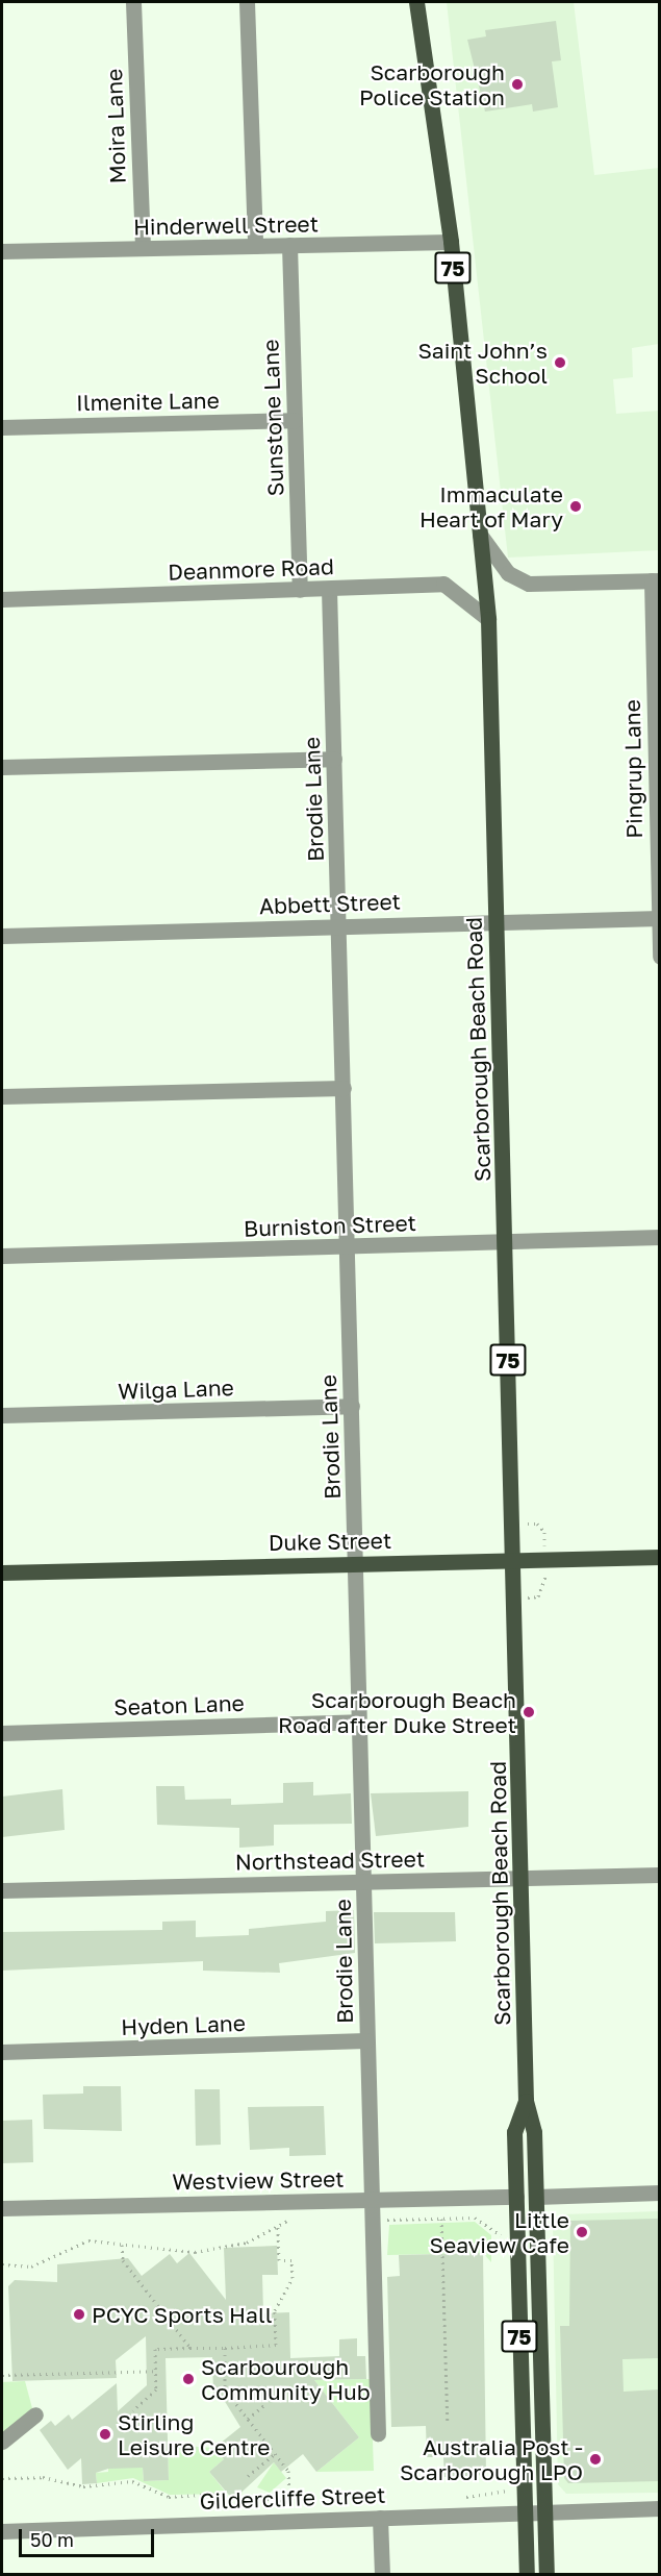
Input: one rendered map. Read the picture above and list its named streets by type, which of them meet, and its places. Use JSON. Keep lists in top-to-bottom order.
{
  "streets": {
    "main road": ["75", "Scarborough Beach Road", "Duke Street"],
    "street": [
      "Moira Lane",
      "Hinderwell Street",
      "Ilmenite Lane",
      "Sunstone Lane",
      "Deanmore Road",
      "Pingrup Lane",
      "Brodie Lane",
      "Abbett Street",
      "Burniston Street",
      "Wilga Lane",
      "Seaton Lane",
      "Northstead Street",
      "Hyden Lane",
      "Westview Street",
      "Gildercliffe Street"
    ]
  },
  "crossings": [
    ["Moira Lane", "Hinderwell Street"],
    ["Hinderwell Street", "Sunstone Lane"],
    ["Hinderwell Street", "Scarborough Beach Road"],
    ["Ilmenite Lane", "Sunstone Lane"],
    ["Sunstone Lane", "Deanmore Road"],
    ["Deanmore Road", "Brodie Lane"],
    ["Deanmore Road", "Scarborough Beach Road"],
    ["Pingrup Lane", "Abbett Street"],
    ["Brodie Lane", "Abbett Street"],
    ["Brodie Lane", "Burniston Street"],
    ["Brodie Lane", "Wilga Lane"],
    ["Brodie Lane", "Duke Street"],
    ["Brodie Lane", "Seaton Lane"],
    ["Brodie Lane", "Northstead Street"],
    ["Brodie Lane", "Hyden Lane"],
    ["Brodie Lane", "Westview Street"],
    ["Abbett Street", "Scarborough Beach Road"],
    ["Scarborough Beach Road", "Burniston Street"],
    ["Scarborough Beach Road", "Duke Street"],
    ["Scarborough Beach Road", "Northstead Street"],
    ["Scarborough Beach Road", "Westview Street"],
    ["Scarborough Beach Road", "Gildercliffe Street"]
  ],
  "places": [
    "Scarborough Police Station",
    "Saint John’s School",
    "Immaculate Heart of Mary",
    "Scarborough Beach Road after Duke Street",
    "Little Seaview Cafe",
    "PCYC Sports Hall",
    "Scarbourough Community Hub",
    "Stirling Leisure Centre",
    "Australia Post - Scarborough LPO"
  ],
  "scale_bar": "50 m"
}
